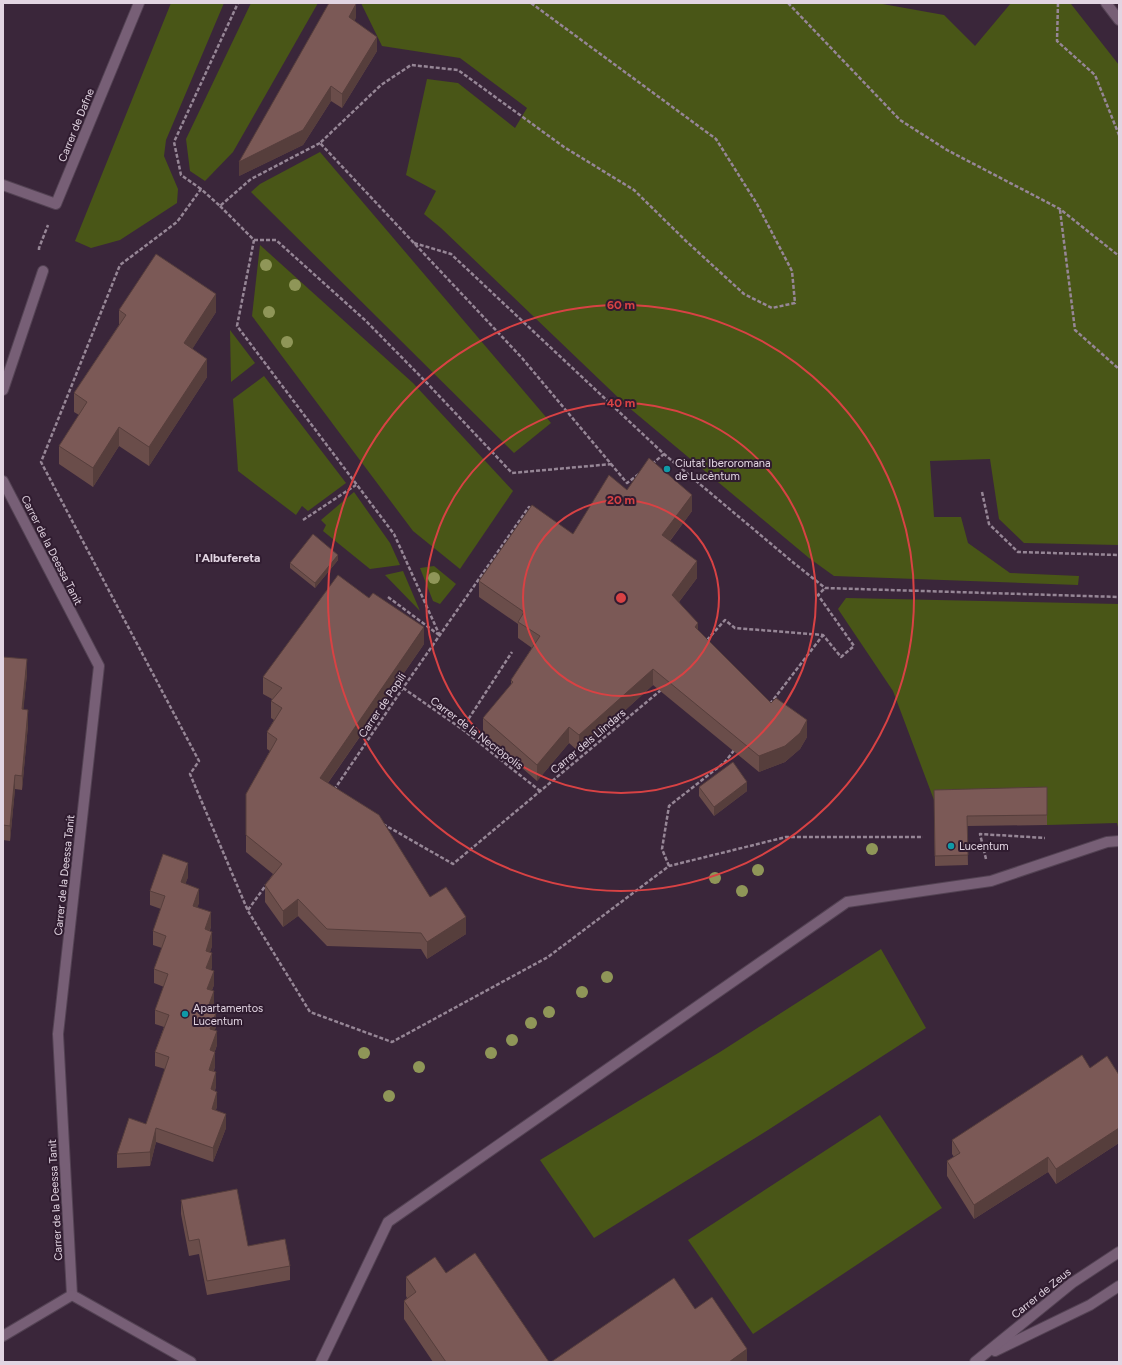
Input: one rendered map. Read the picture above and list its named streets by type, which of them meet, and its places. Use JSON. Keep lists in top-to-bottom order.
{
  "streets": {
    "street": ["Carrer de Dafne", "Carrer de la Deessa Tanit", "Carrer de Zeus"],
    "path": ["Carrer de Popili", "Carrer de la Necròpolis", "Carrer dels Llindars"]
  },
  "crossings": [
    ["Carrer de Popili", "Carrer de la Necròpolis"],
    ["Carrer de la Necròpolis", "Carrer dels Llindars"]
  ],
  "districts": ["l'Albufereta"],
  "places": ["Ciutat Iberoromana de Lucèntum", "Lucentum", "Apartamentos Lucentum"],
  "rings": ["60 m", "40 m", "20 m"]
}
